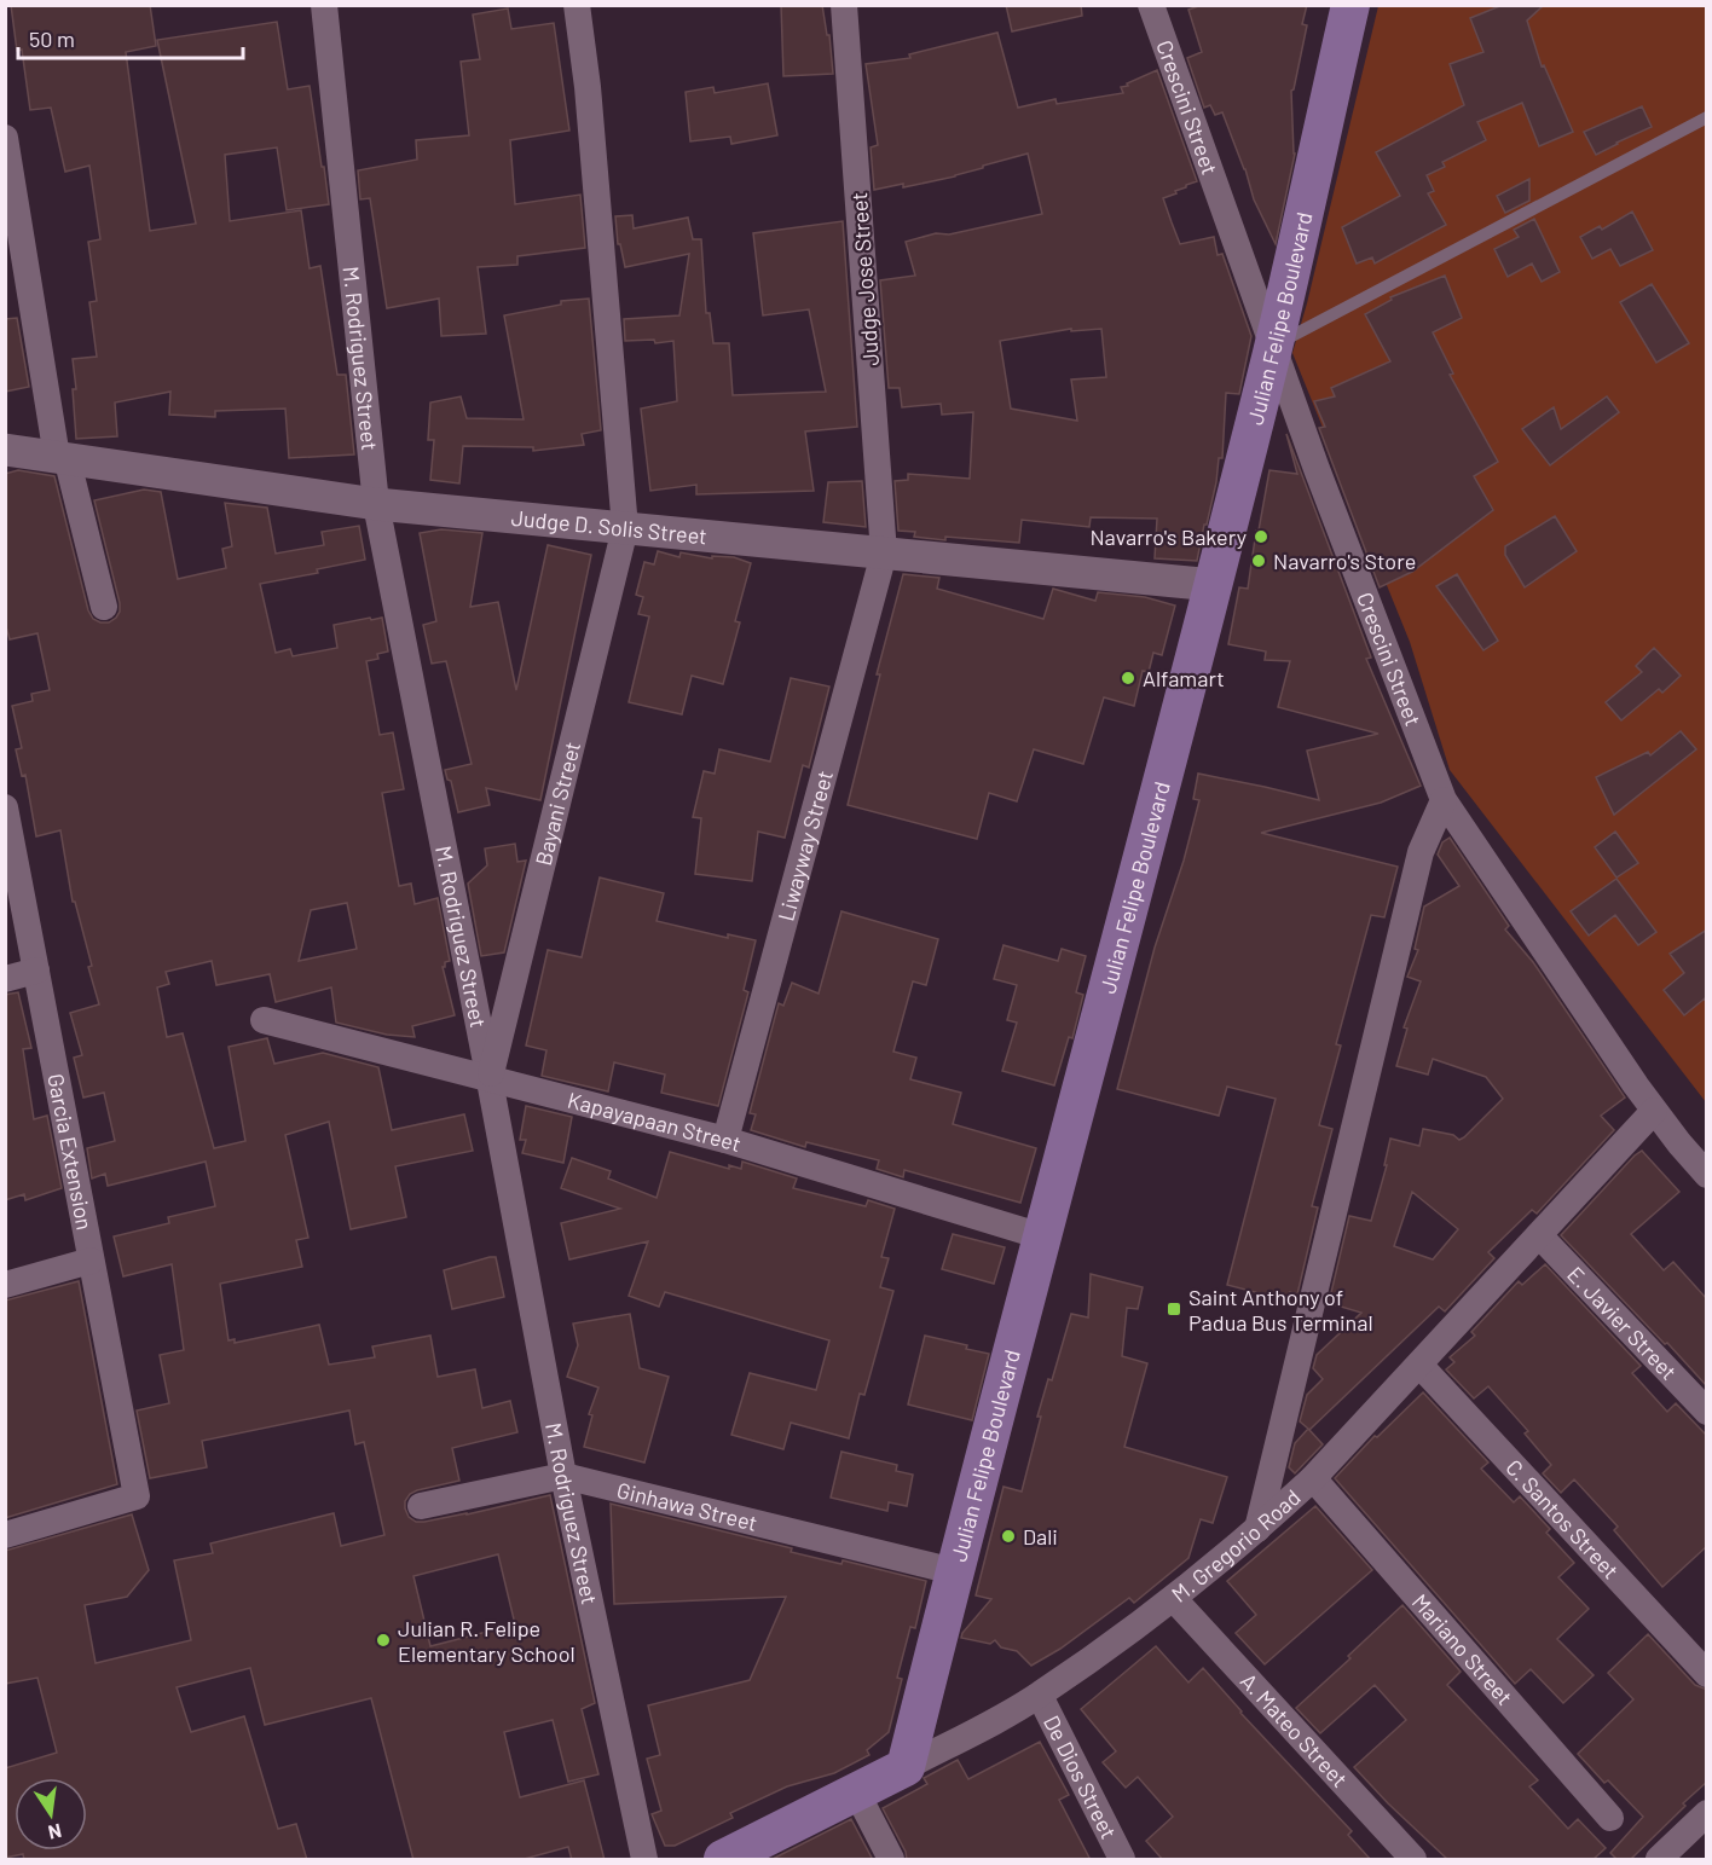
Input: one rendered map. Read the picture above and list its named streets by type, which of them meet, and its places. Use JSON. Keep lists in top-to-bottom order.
{
  "streets": {
    "main road": ["Julian Felipe Boulevard", "M. Gregorio Road"],
    "street": [
      "Crescini Street",
      "Judge Jose Street",
      "M. Rodriguez Street",
      "Judge D. Solis Street",
      "Bayani Street",
      "Liwayway Street",
      "Kapayapaan Street",
      "Garcia Extension",
      "E. Javier Street",
      "Ginhawa Street",
      "C. Santos Street",
      "Mariano Street",
      "A. Mateo Street",
      "De Dios Street"
    ]
  },
  "crossings": [
    ["Crescini Street", "Julian Felipe Boulevard"],
    ["Crescini Street", "M. Gregorio Road"],
    ["Judge Jose Street", "Judge D. Solis Street"],
    ["Judge Jose Street", "Liwayway Street"],
    ["Julian Felipe Boulevard", "Judge D. Solis Street"],
    ["Julian Felipe Boulevard", "Kapayapaan Street"],
    ["Julian Felipe Boulevard", "Ginhawa Street"],
    ["Julian Felipe Boulevard", "M. Gregorio Road"],
    ["M. Rodriguez Street", "Judge D. Solis Street"],
    ["M. Rodriguez Street", "Bayani Street"],
    ["M. Rodriguez Street", "Kapayapaan Street"],
    ["M. Rodriguez Street", "Ginhawa Street"],
    ["Judge D. Solis Street", "Bayani Street"],
    ["Judge D. Solis Street", "Liwayway Street"],
    ["Bayani Street", "Kapayapaan Street"],
    ["Liwayway Street", "Kapayapaan Street"],
    ["E. Javier Street", "M. Gregorio Road"],
    ["C. Santos Street", "M. Gregorio Road"],
    ["M. Gregorio Road", "Mariano Street"],
    ["M. Gregorio Road", "A. Mateo Street"],
    ["M. Gregorio Road", "De Dios Street"]
  ],
  "places": {
    "other": [
      "Navarro's Bakery",
      "Navarro's Store",
      "Alfamart",
      "Dali",
      "Julian R. Felipe Elementary School"
    ],
    "transit": ["Saint Anthony of Padua Bus Terminal"]
  },
  "scale_bar": "50 m",
  "north": "bottom"
}
